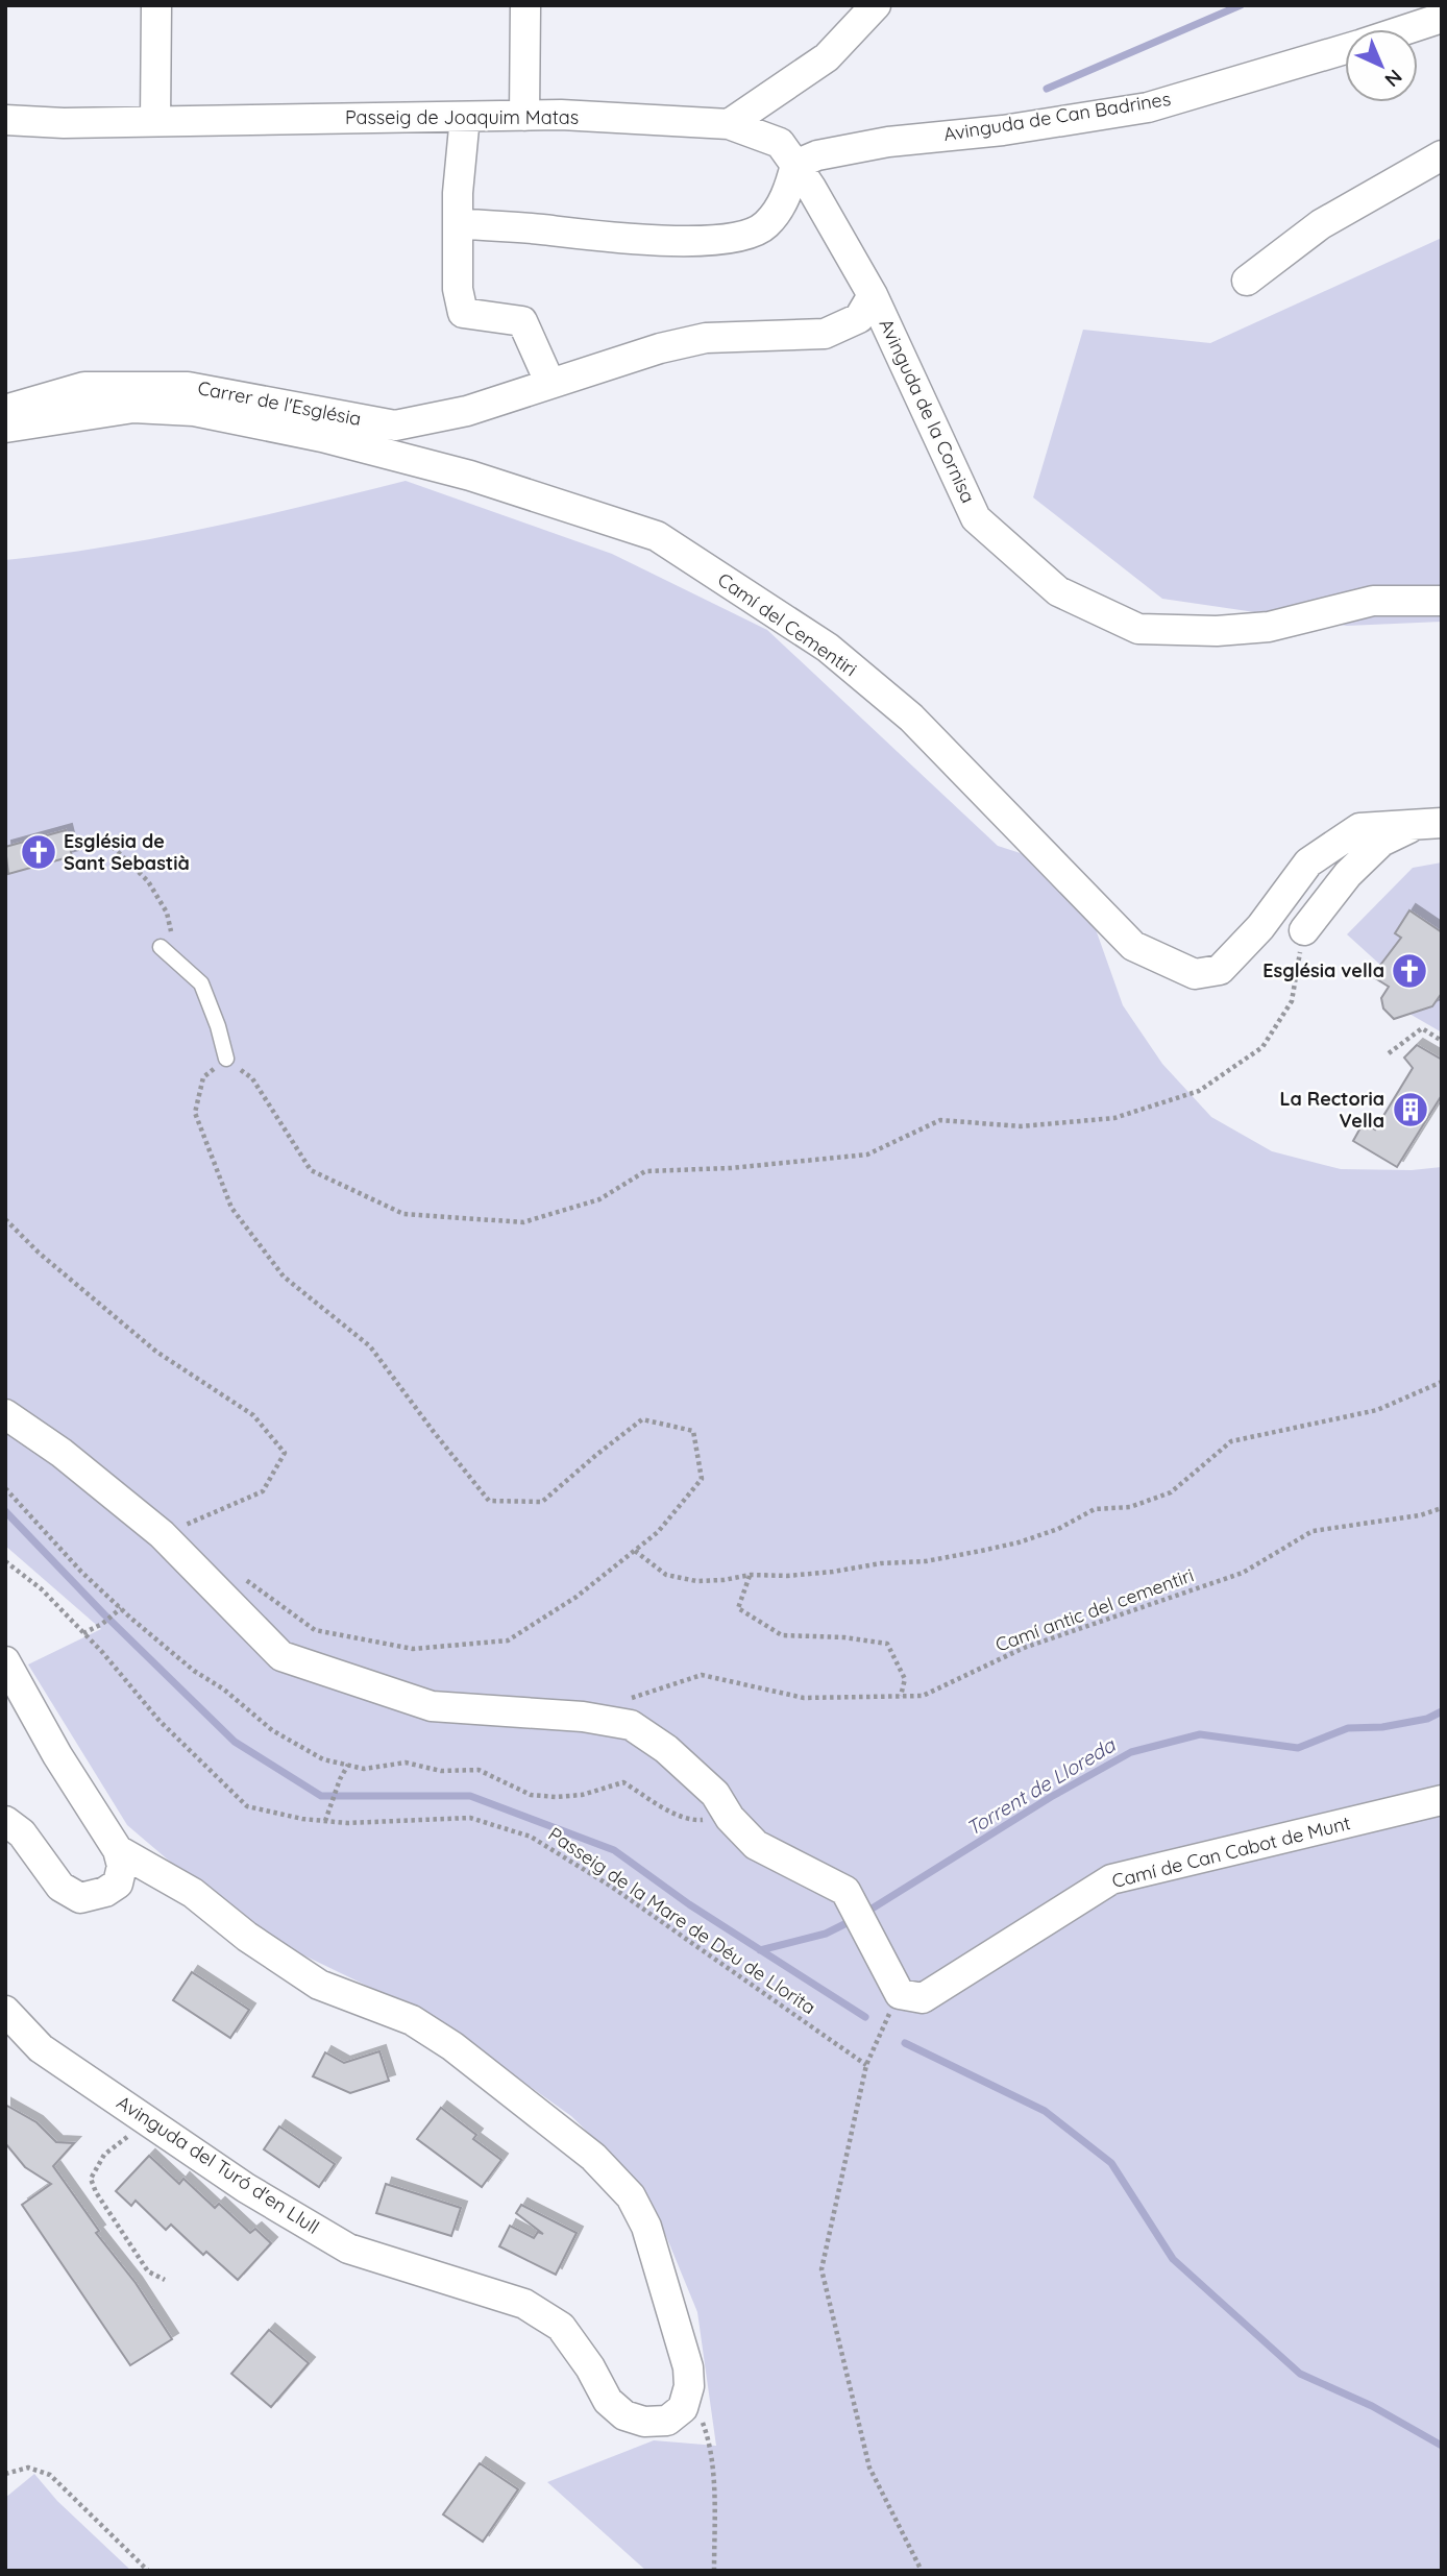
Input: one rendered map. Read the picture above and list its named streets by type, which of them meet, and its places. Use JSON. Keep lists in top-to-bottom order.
{
  "streets": {
    "street": [
      "Avinguda de Can Badrines",
      "Passeig de Joaquim Matas",
      "Carrer de l'Església",
      "Avinguda de la Cornisa",
      "Camí del Cementiri",
      "Camí de Can Cabot de Munt",
      "Avinguda del Turó d'en Llull"
    ],
    "path": ["Camí antic del cementiri", "Passeig de la Mare de Déu de Llorita"]
  },
  "crossings": [
    ["Avinguda de Can Badrines", "Avinguda de la Cornisa"],
    ["Passeig de Joaquim Matas", "Avinguda de la Cornisa"],
    ["Carrer de l'Església", "Avinguda de la Cornisa"]
  ],
  "water": ["Torrent de Lloreda"],
  "places": {
    "church": ["Església de Sant Sebastià", "Església vella"],
    "building": ["La Rectoria Vella"]
  },
  "north": "bottom right"
}
